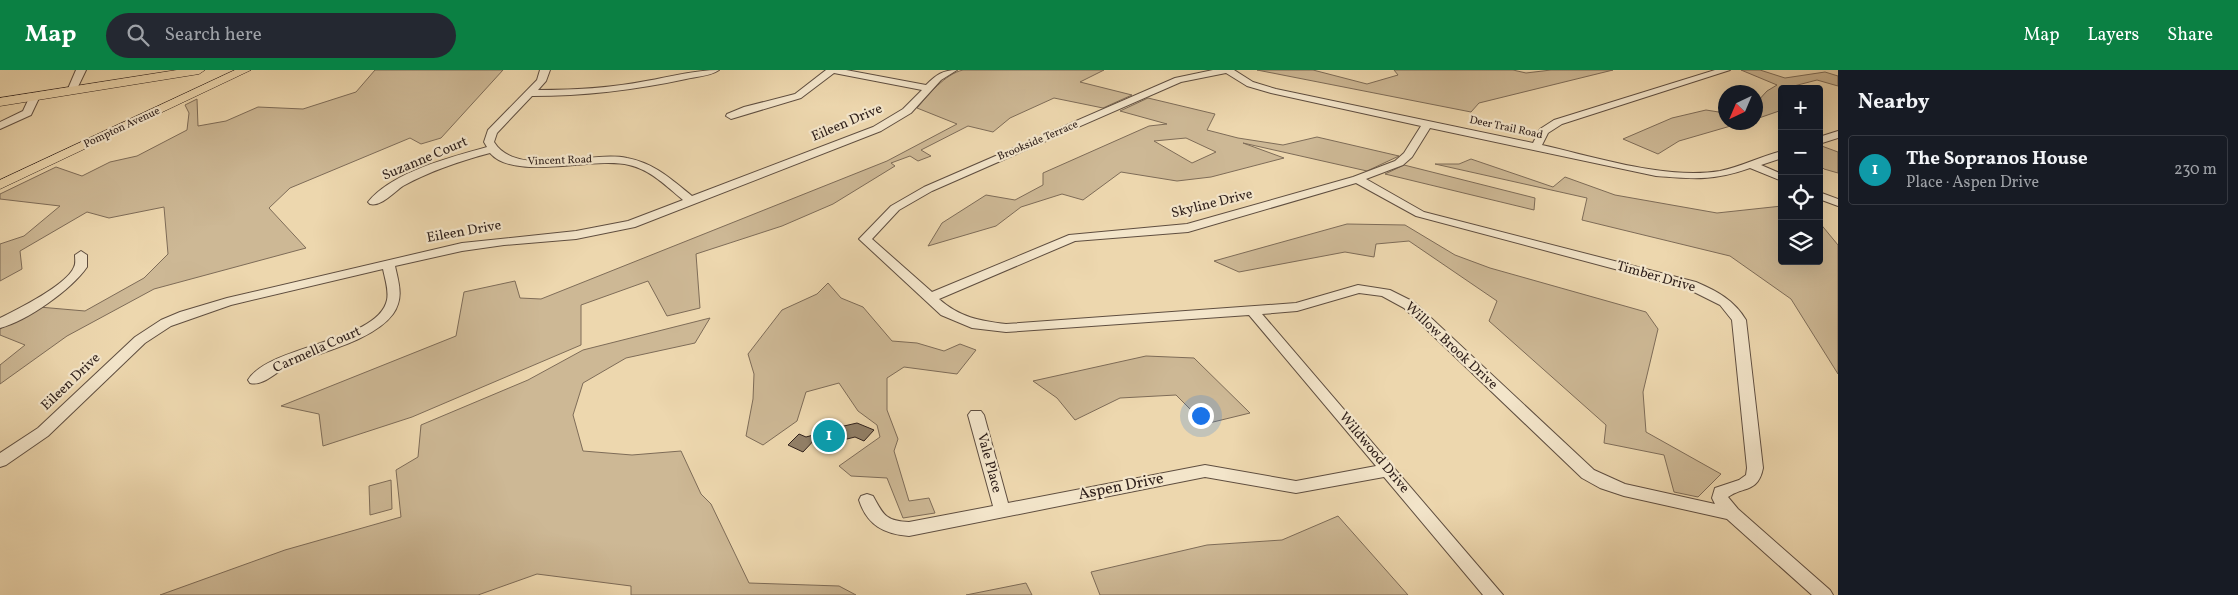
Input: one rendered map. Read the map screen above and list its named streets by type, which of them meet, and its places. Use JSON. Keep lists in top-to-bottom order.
{
  "streets": {
    "main road": ["Pompton Avenue"],
    "street": [
      "Eileen Drive",
      "Deer Trail Road",
      "Brookside Terrace",
      "Suzanne Court",
      "Vincent Road",
      "Skyline Drive",
      "Timber Drive",
      "Willow Brook Drive",
      "Carmella Court",
      "Wildwood Drive",
      "Vale Place",
      "Aspen Drive"
    ]
  },
  "crossings": [
    ["Eileen Drive", "Vincent Road"],
    ["Eileen Drive", "Carmella Court"],
    ["Deer Trail Road", "Brookside Terrace"],
    ["Deer Trail Road", "Skyline Drive"],
    ["Brookside Terrace", "Willow Brook Drive"],
    ["Suzanne Court", "Vincent Road"],
    ["Skyline Drive", "Timber Drive"],
    ["Skyline Drive", "Willow Brook Drive"],
    ["Timber Drive", "Willow Brook Drive"],
    ["Willow Brook Drive", "Wildwood Drive"],
    ["Wildwood Drive", "Aspen Drive"],
    ["Vale Place", "Aspen Drive"]
  ],
  "north": "bottom left",
  "page": {
    "header": "Map",
    "search": "Search here",
    "nav": ["Map", "Layers", "Share"],
    "heading": "Nearby",
    "map_buttons": ["+", "−"],
    "list": [
      {
        "mark": "1",
        "name": "The Sopranos House",
        "note": "Place · Aspen Drive",
        "value": "230 m"
      }
    ],
    "pins": "1"
  }
}
